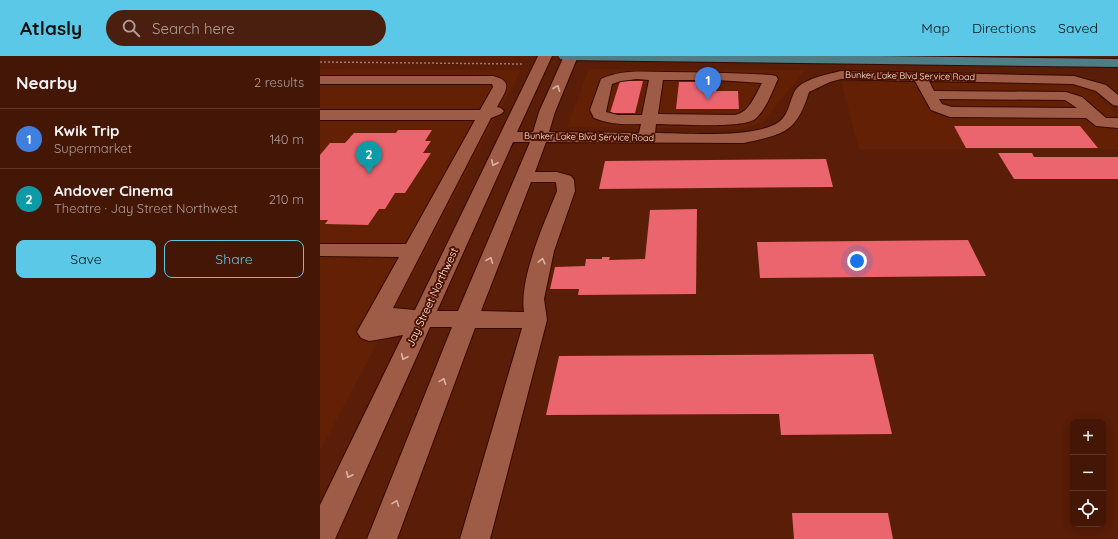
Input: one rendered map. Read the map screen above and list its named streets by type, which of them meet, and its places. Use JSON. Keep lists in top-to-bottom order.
{
  "streets": {
    "street": ["Bunker Lake Blvd Service Road", "Jay Street Northwest"]
  },
  "crossings": [
    ["Bunker Lake Blvd Service Road", "Jay Street Northwest"]
  ],
  "page": {
    "header": "Atlasly",
    "search": "Search here",
    "nav": ["Map", "Directions", "Saved"],
    "heading": ["Nearby", "2 results"],
    "pins": ["1", "2"],
    "list": [
      {
        "mark": "1",
        "name": "Kwik Trip",
        "note": "Supermarket",
        "value": "140 m"
      },
      {
        "mark": "2",
        "name": "Andover Cinema",
        "note": "Theatre · Jay Street Northwest",
        "value": "210 m"
      }
    ],
    "buttons": ["Save", "Share"],
    "map_buttons": ["+", "−"]
  }
}
